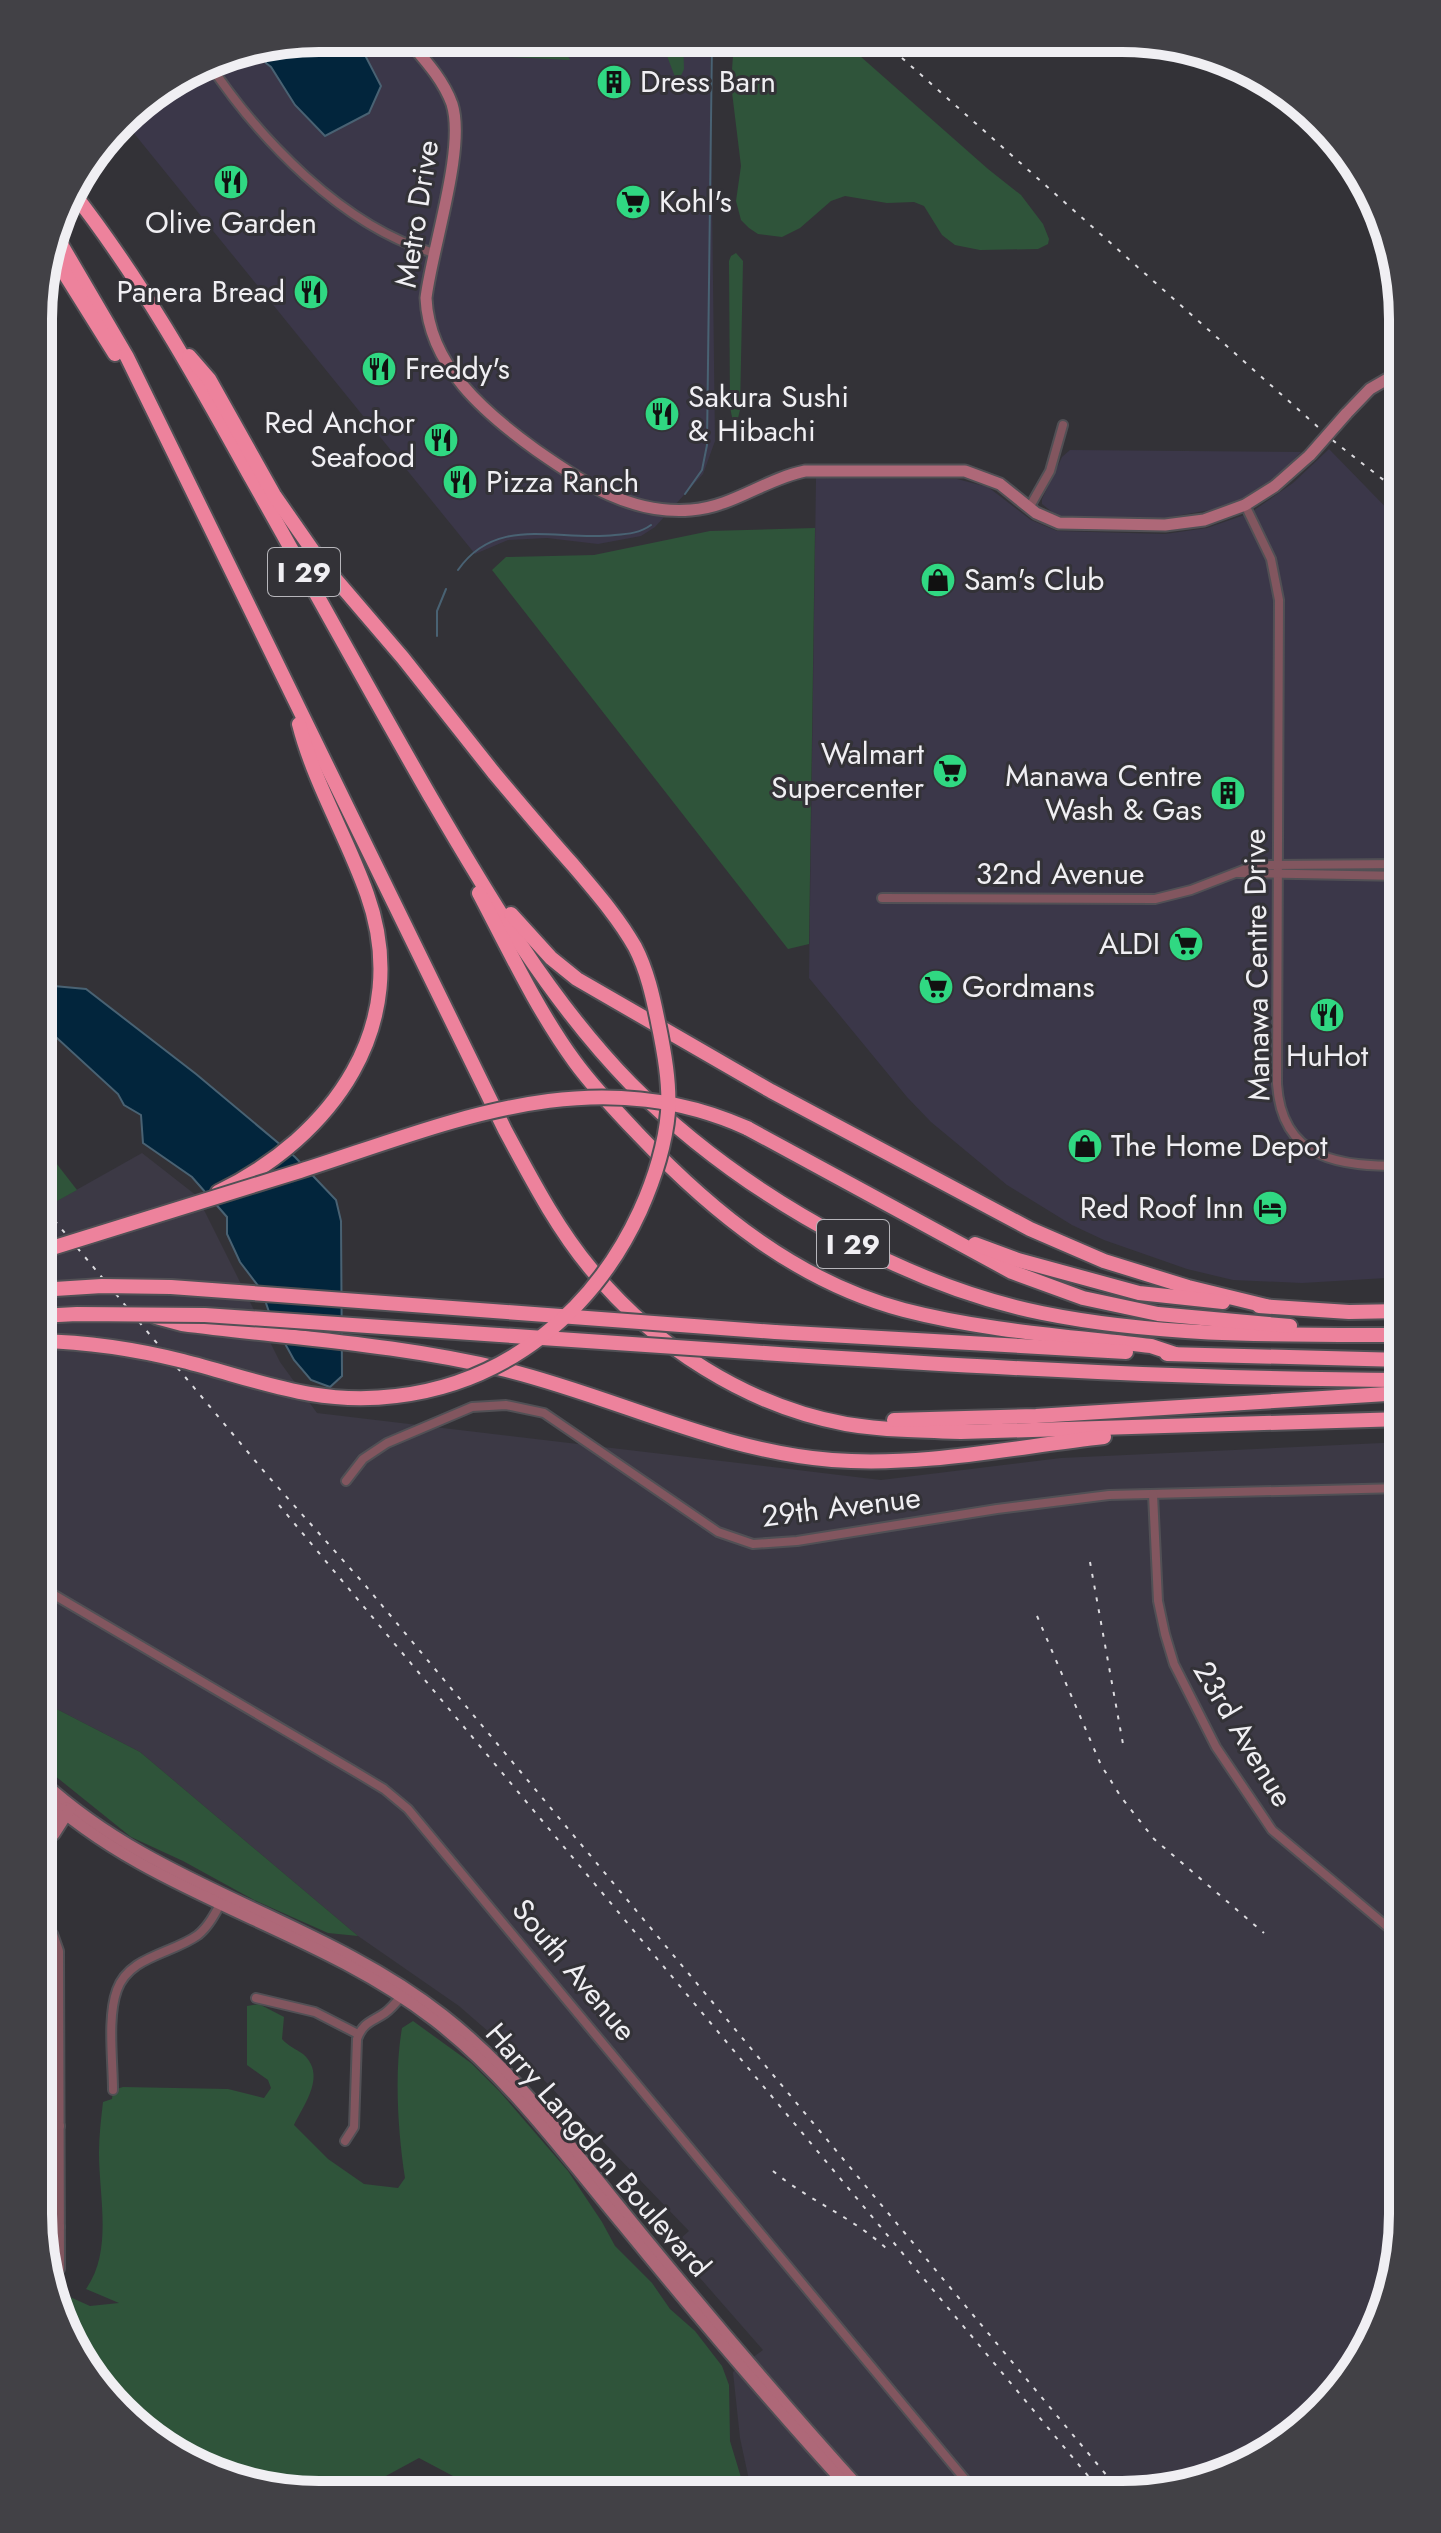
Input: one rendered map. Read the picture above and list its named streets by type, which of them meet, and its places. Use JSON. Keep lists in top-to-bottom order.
{
  "streets": {
    "highway": ["I 29"],
    "main road": ["Metro Drive", "Harry Langdon Boulevard"],
    "street": [
      "32nd Avenue",
      "Manawa Centre Drive",
      "29th Avenue",
      "23rd Avenue",
      "South Avenue"
    ]
  },
  "crossings": [
    ["Metro Drive", "Manawa Centre Drive"],
    ["32nd Avenue", "Manawa Centre Drive"],
    ["29th Avenue", "23rd Avenue"]
  ],
  "places": {
    "building": ["Dress Barn", "Manawa Centre Wash & Gas"],
    "restaurant": [
      "Olive Garden",
      "Panera Bread",
      "Freddy's",
      "Sakura Sushi & Hibachi",
      "Red Anchor Seafood",
      "Pizza Ranch",
      "HuHot"
    ],
    "supermarket": [
      "Kohl's",
      "Walmart Supercenter",
      "ALDI",
      "Gordmans"
    ],
    "shop": ["Sam's Club", "The Home Depot"],
    "hotel": ["Red Roof Inn"]
  }
}
